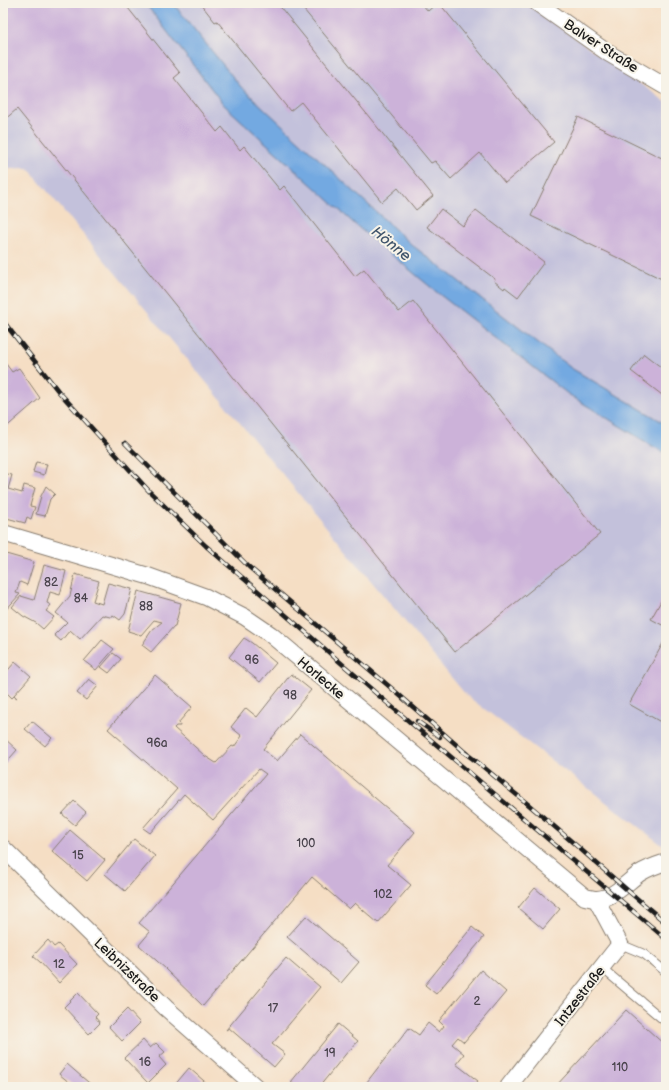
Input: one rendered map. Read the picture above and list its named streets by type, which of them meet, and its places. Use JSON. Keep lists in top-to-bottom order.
{
  "streets": {
    "street": [
      "Balver Straße",
      "Horlecke",
      "Leibnizstraße",
      "Intzestraße"
    ]
  },
  "water": ["Hönne"],
  "house_numbers": [
    "82",
    "84",
    "88",
    "96",
    "98",
    "96a",
    "100",
    "15",
    "102",
    "12",
    "2",
    "17",
    "19",
    "16",
    "110"
  ]
}
